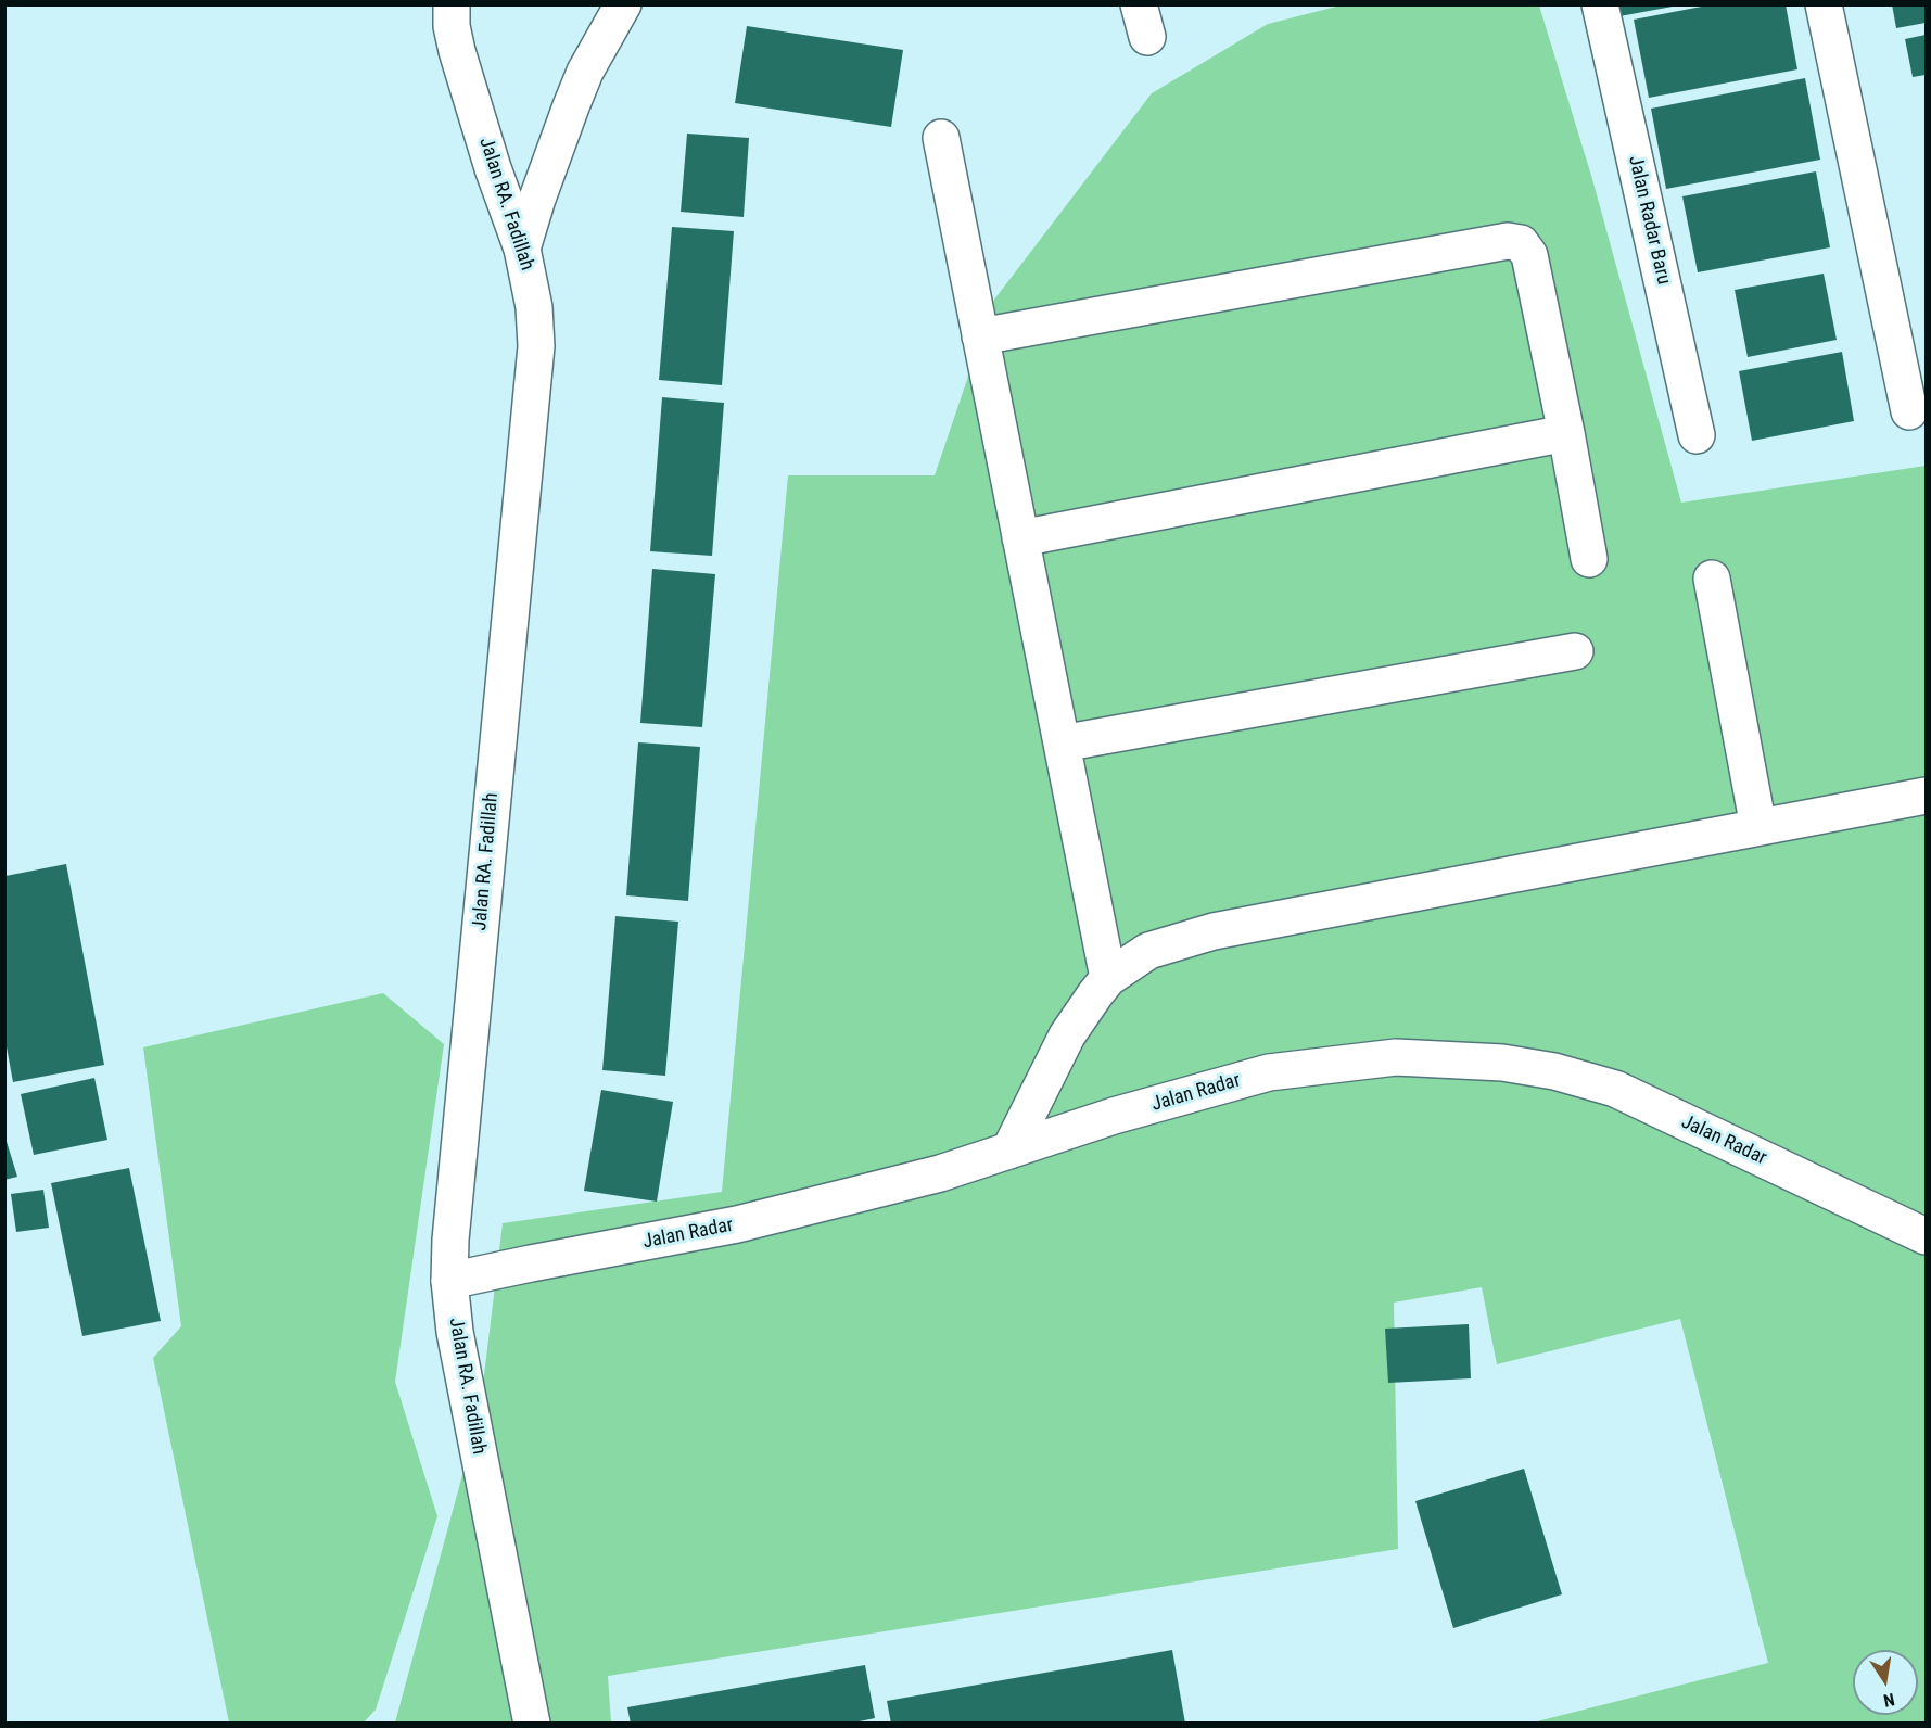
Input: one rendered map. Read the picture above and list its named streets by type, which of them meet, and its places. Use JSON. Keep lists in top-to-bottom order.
{
  "streets": {
    "street": ["Jalan RA. Fadillah", "Jalan Radar Baru", "Jalan Radar"]
  },
  "crossings": [
    ["Jalan RA. Fadillah", "Jalan Radar"]
  ],
  "north": "bottom"
}
